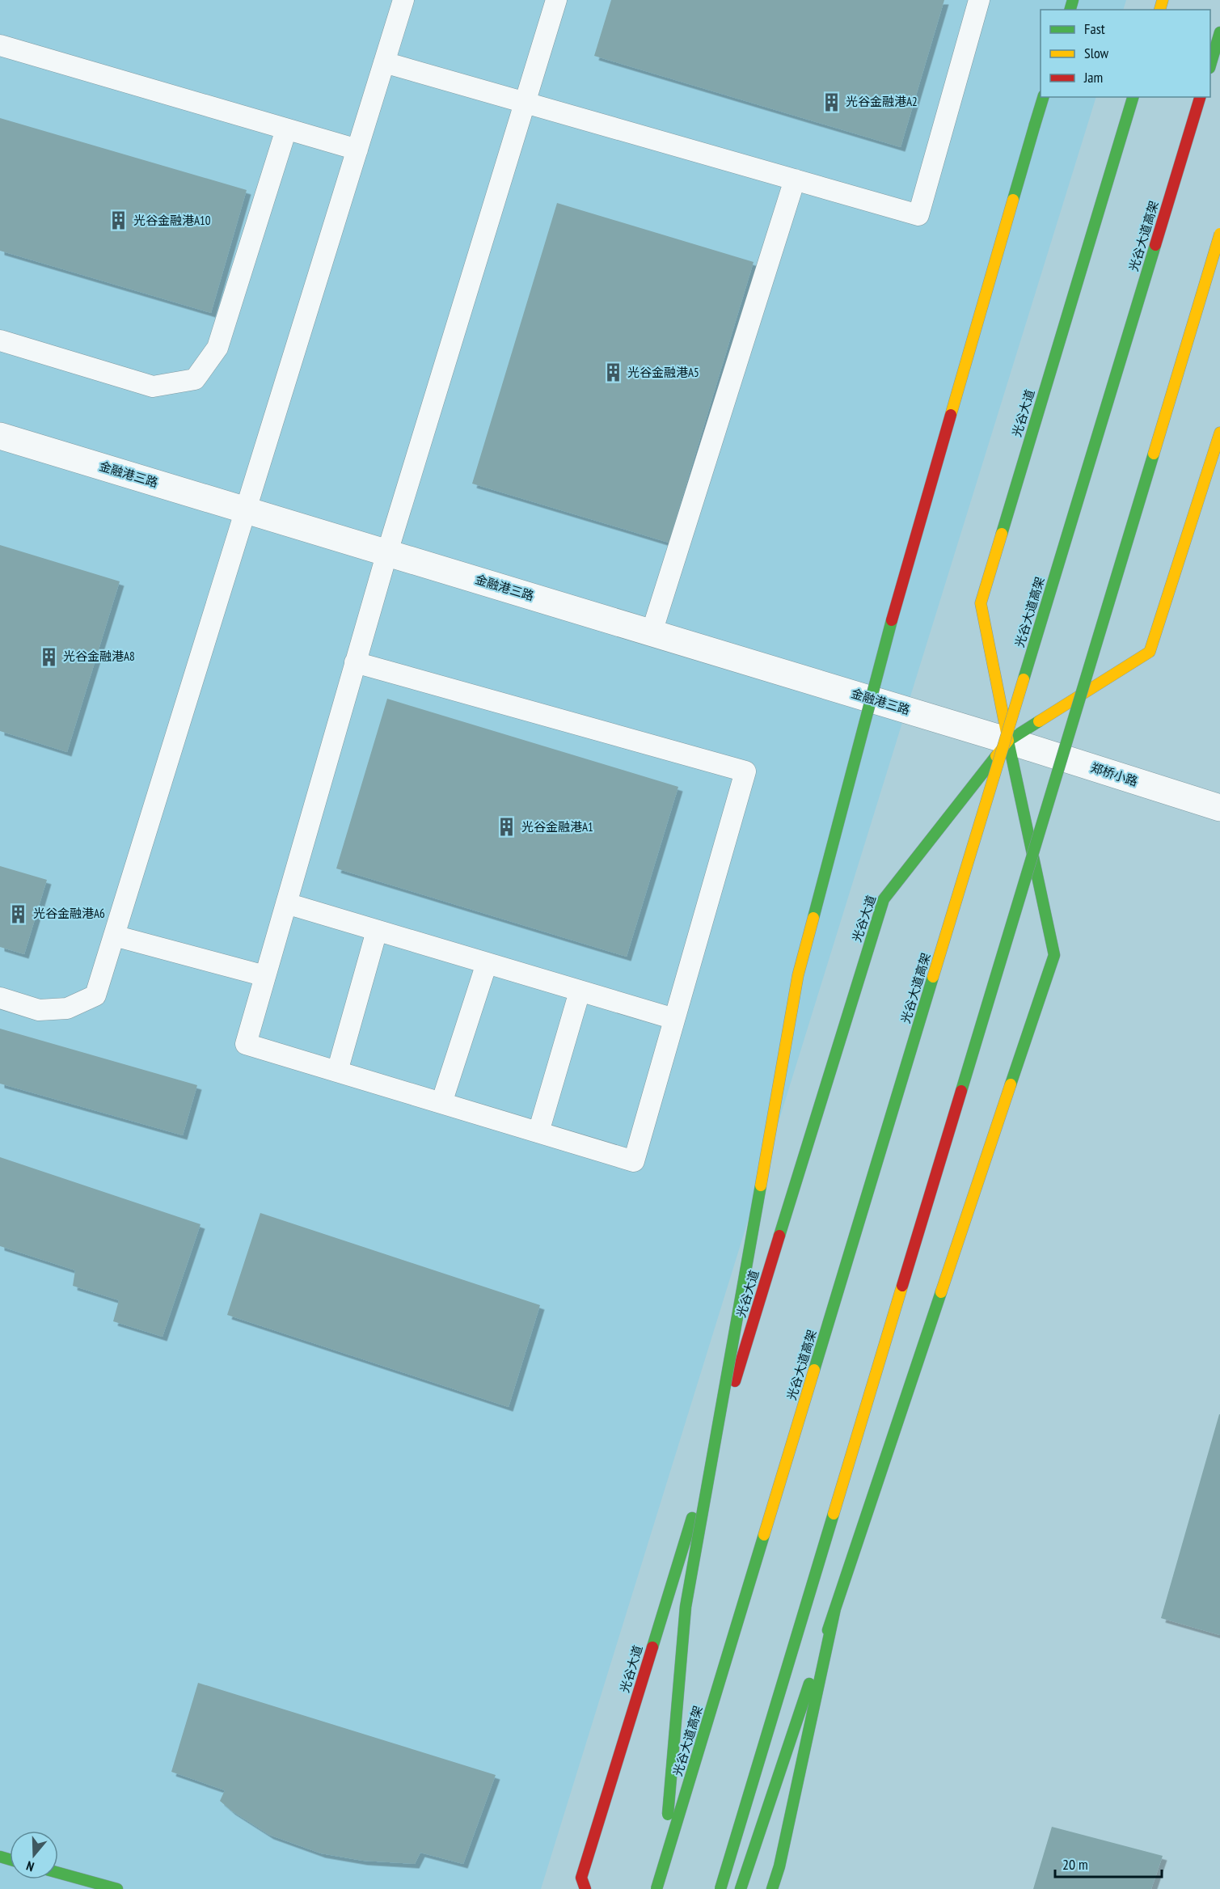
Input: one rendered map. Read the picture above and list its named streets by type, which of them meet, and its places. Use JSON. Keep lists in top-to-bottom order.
{
  "streets": {
    "main road": ["光谷大道高架", "光谷大道"],
    "street": ["金融港三路", "郑桥小路"]
  },
  "crossings": [
    ["光谷大道", "金融港三路"],
    ["光谷大道", "郑桥小路"],
    ["金融港三路", "郑桥小路"]
  ],
  "places": {
    "building": [
      "光谷金融港A2",
      "光谷金融港A10",
      "光谷金融港A5",
      "光谷金融港A8",
      "光谷金融港A1",
      "光谷金融港A6"
    ]
  },
  "legend": ["Fast", "Slow", "Jam"],
  "scale_bar": "20 m",
  "north": "bottom"
}
